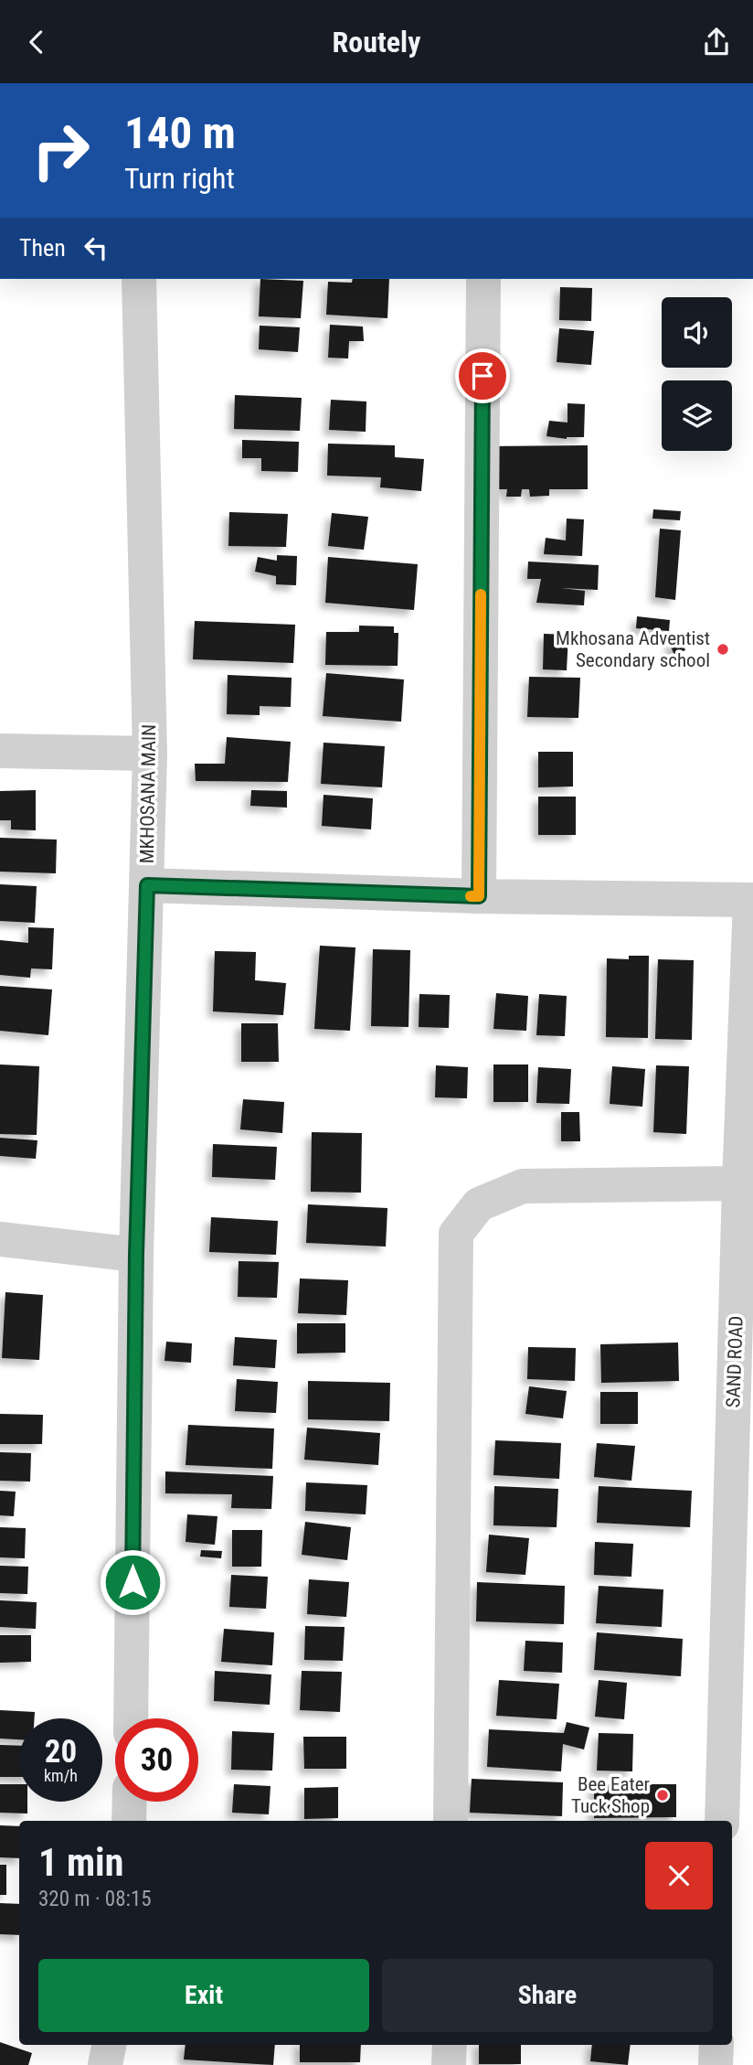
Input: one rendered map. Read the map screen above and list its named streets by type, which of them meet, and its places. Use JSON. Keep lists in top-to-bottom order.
{
  "streets": {
    "street": ["MKHOSANA MAIN", "SAND ROAD"]
  },
  "places": ["Mkhosana Adventist Secondary school", "Bee Eater Tuck Shop"],
  "page": {
    "header": "Routely",
    "turn": ["140 m", "Turn right"],
    "then": "Then",
    "speed": "20 km/h",
    "limit": "30",
    "heading": ["1 min", "320 m · 08:15"],
    "buttons": ["Exit", "Share"]
  }
}
